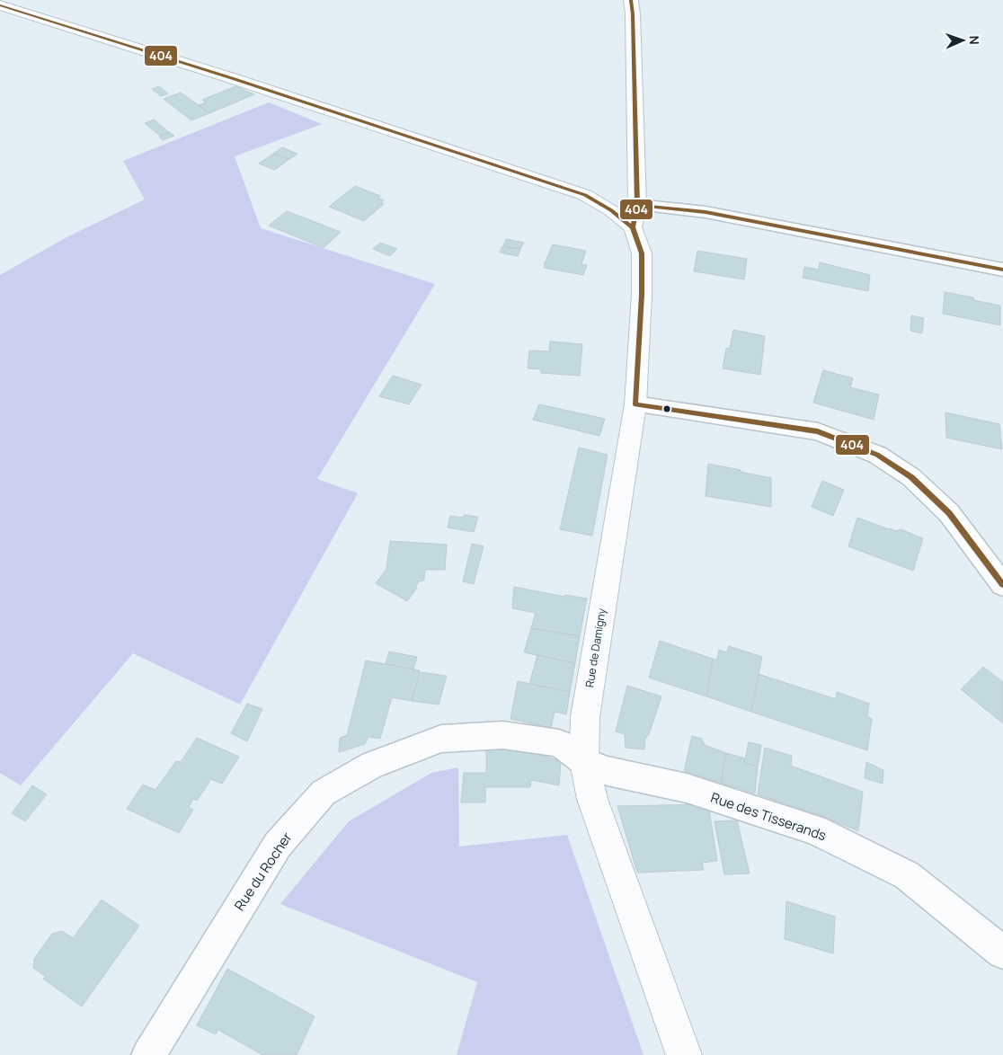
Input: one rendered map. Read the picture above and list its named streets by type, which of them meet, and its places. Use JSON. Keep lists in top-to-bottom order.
{
  "streets": {
    "street": ["Rue de Damigny", "Rue des Tisserands", "Rue du Rocher"]
  },
  "crossings": [
    ["Rue de Damigny", "Rue des Tisserands"],
    ["Rue de Damigny", "Rue du Rocher"],
    ["Rue des Tisserands", "Rue du Rocher"]
  ],
  "lines": ["transit line 404"],
  "north": "right"
}
